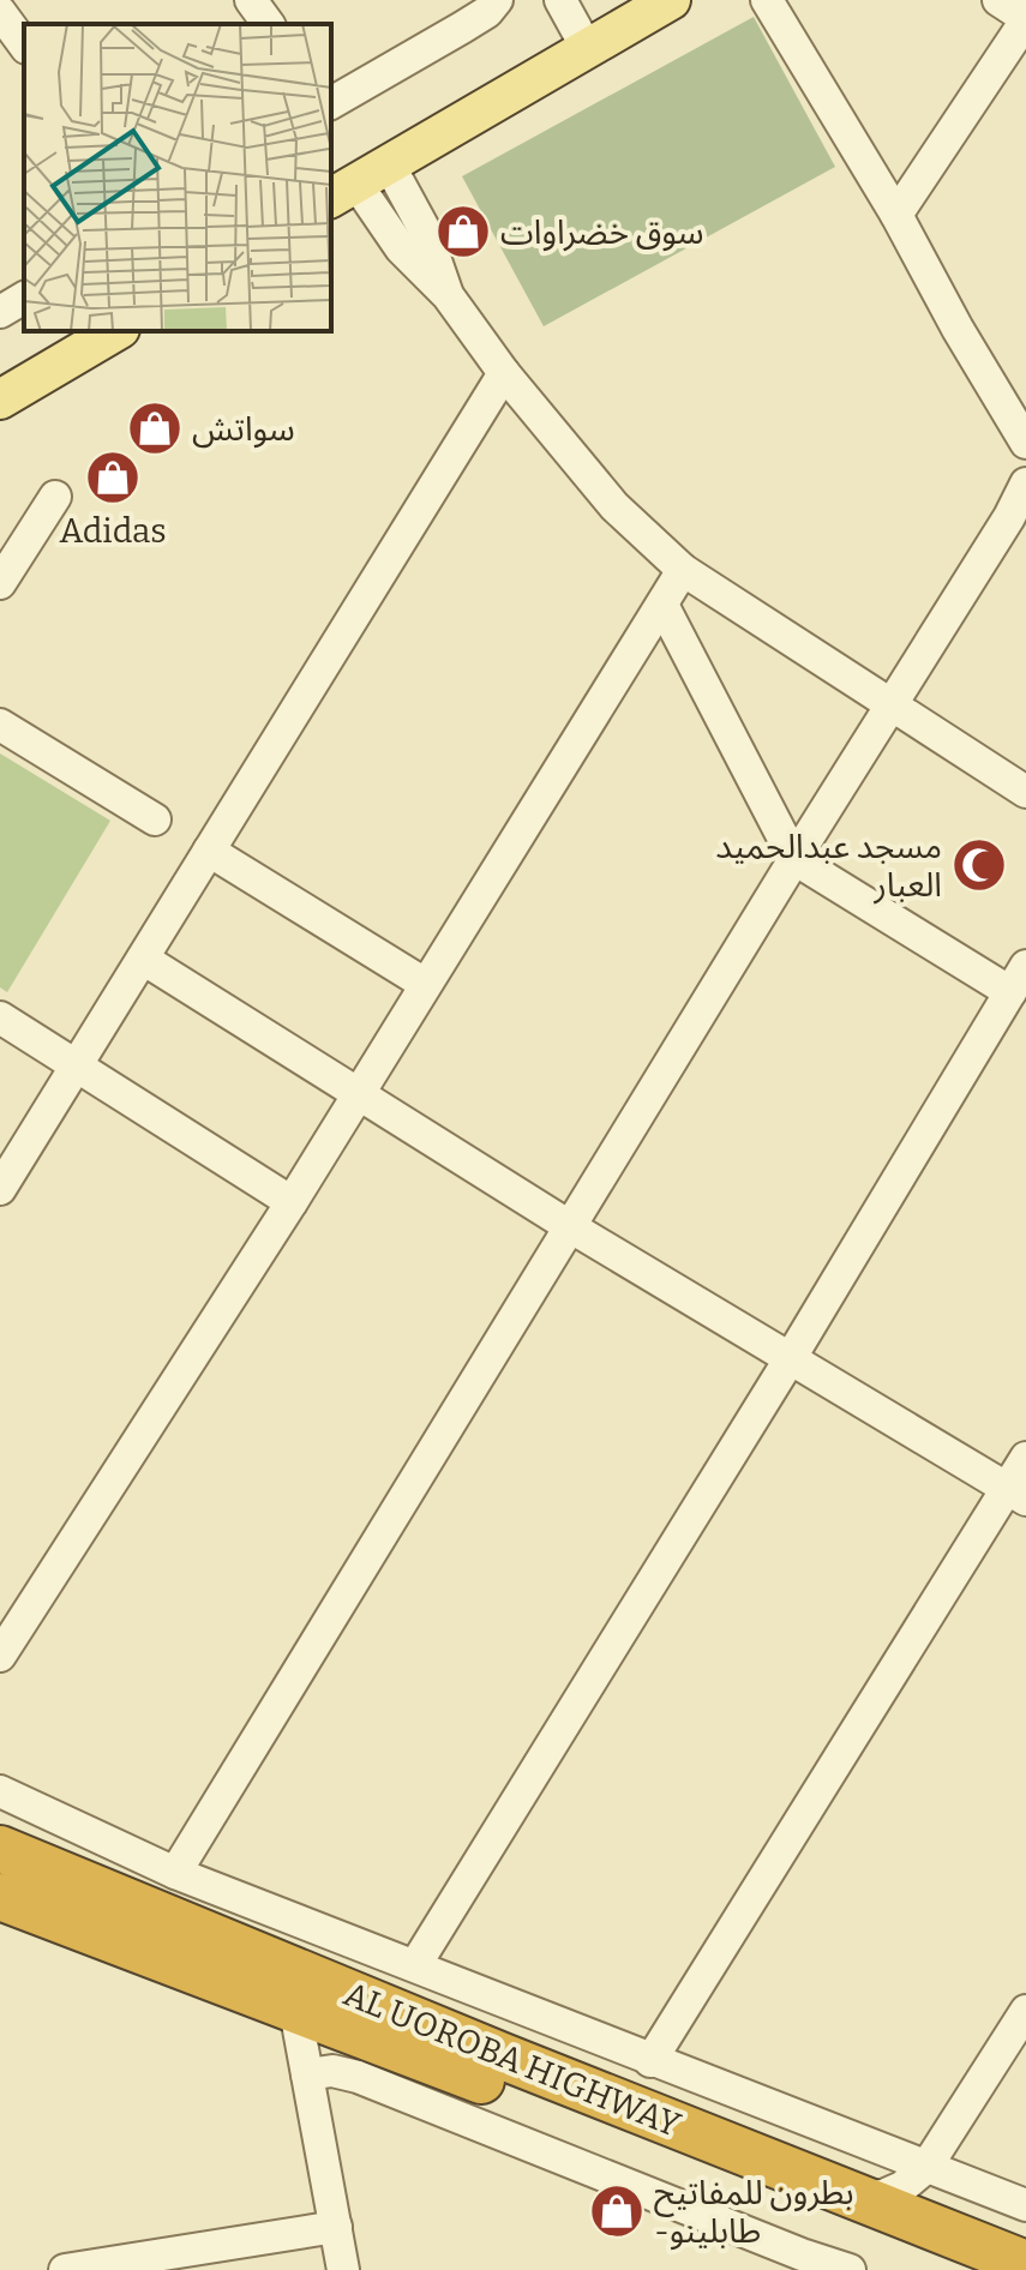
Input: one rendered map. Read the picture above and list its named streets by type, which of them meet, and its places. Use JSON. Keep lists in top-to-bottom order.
{
  "streets": {
    "highway": ["AL UOROBA HIGHWAY"]
  },
  "places": {
    "shop": [
      "سوق خضراوات",
      "سواتش",
      "Adidas",
      "بطرون للمفاتيح -طابلينو"
    ],
    "mosque": ["مسجد عبدالحميد العبار"]
  }
}
